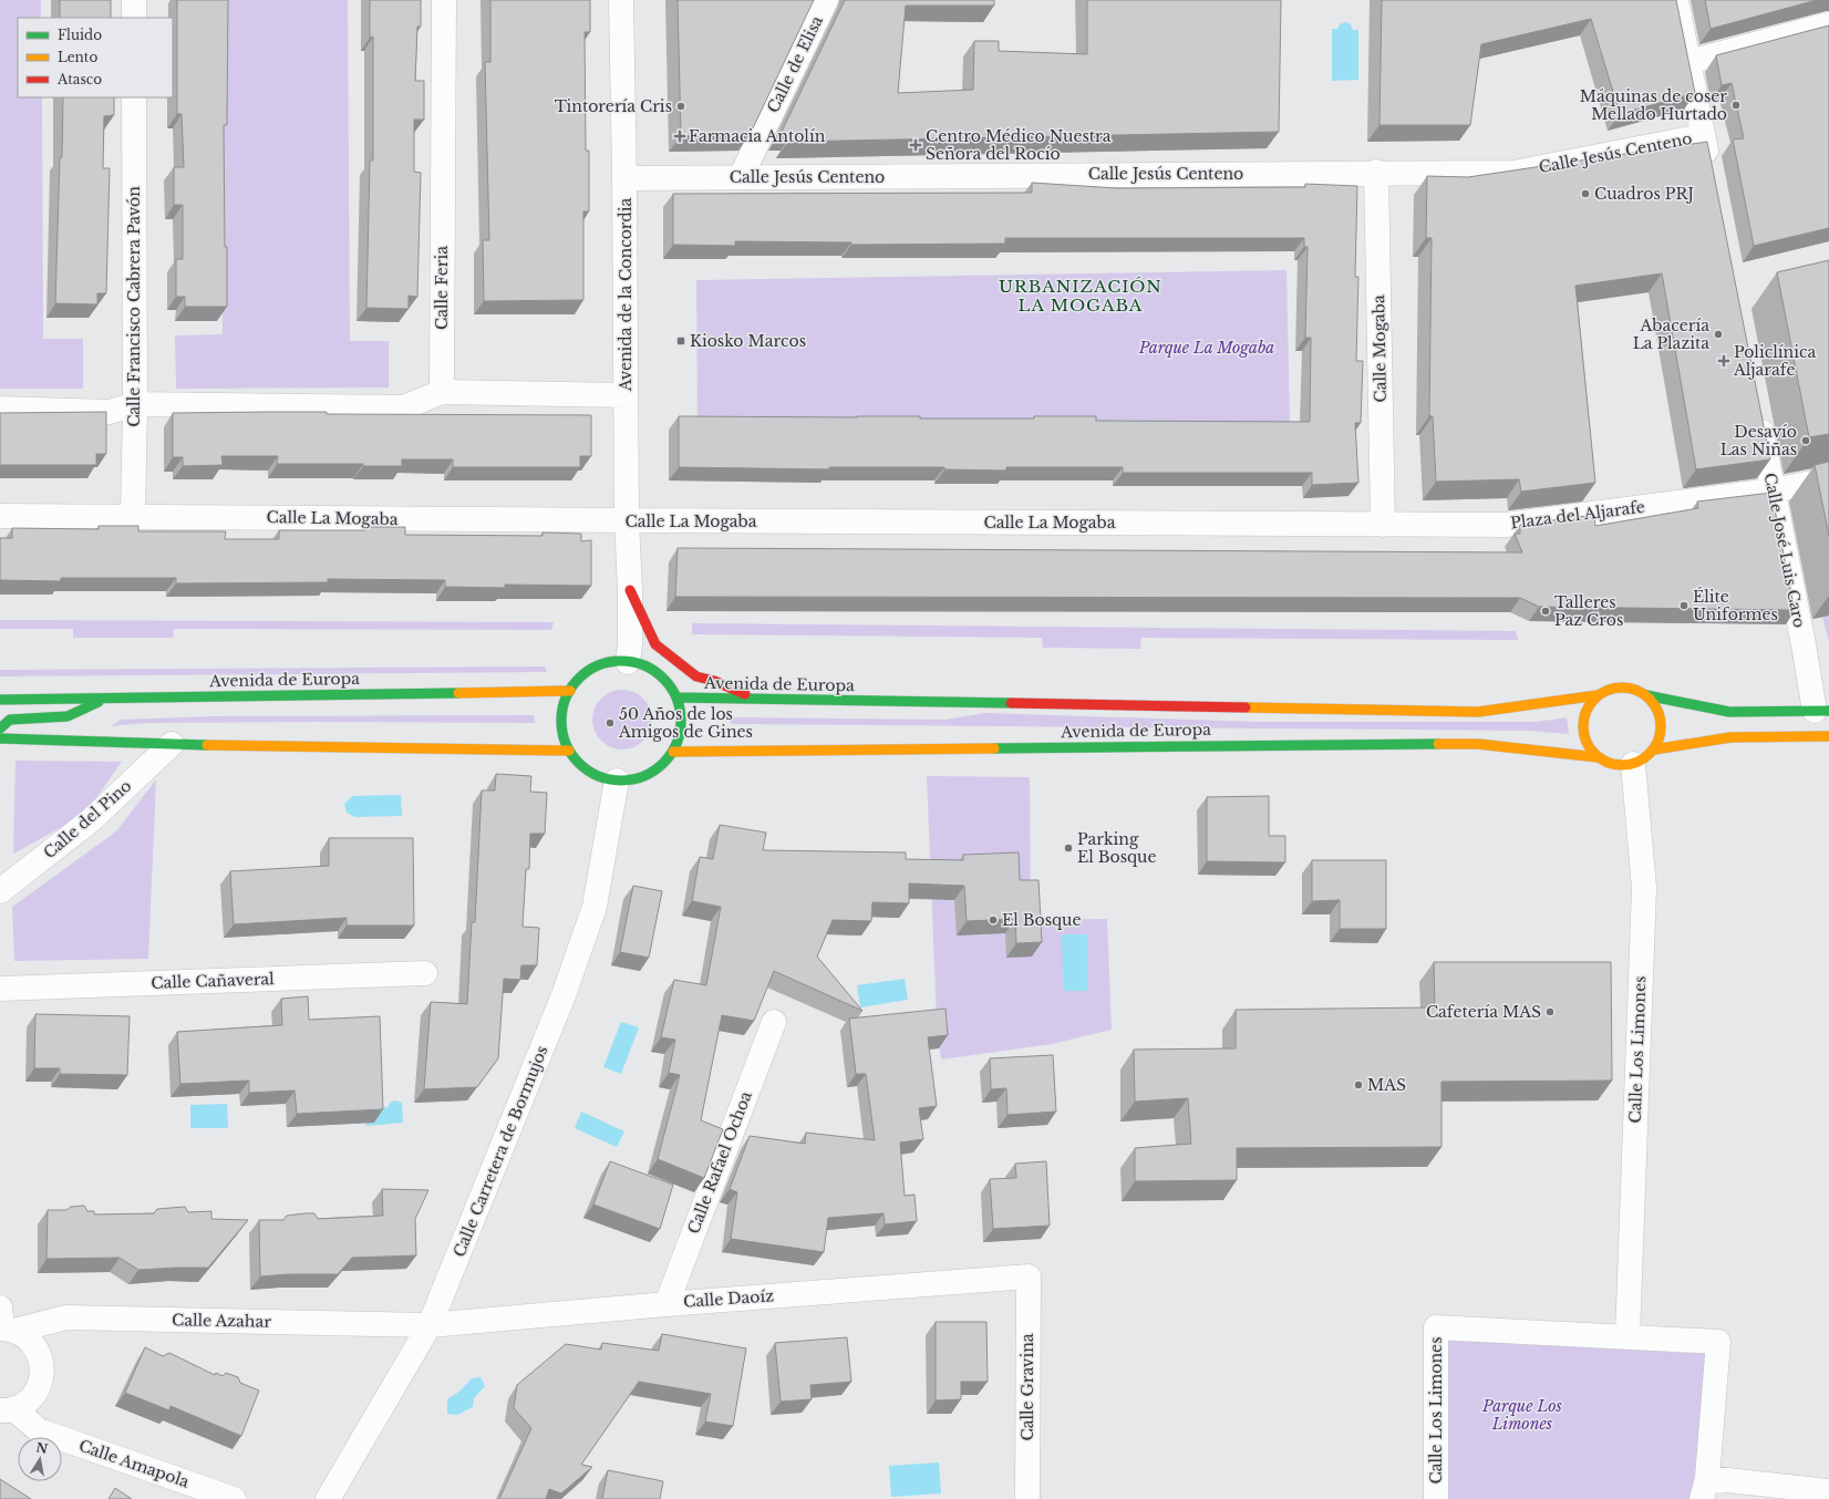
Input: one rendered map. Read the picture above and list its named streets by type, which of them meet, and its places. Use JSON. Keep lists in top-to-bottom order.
{
  "streets": {
    "main road": ["Avenida de Europa"],
    "street": [
      "Calle de Elisa",
      "Calle Jesús Centeno",
      "Calle Feria",
      "Avenida de la Concordia",
      "Calle Francisco Cabrera Pavón",
      "Calle Mogaba",
      "Plaza del Aljarafe",
      "Calle La Mogaba",
      "Calle José Luis Caro",
      "Calle del Pino",
      "Calle Cañaveral",
      "Calle Los Limones",
      "Calle Carretera de Bormujos",
      "Calle Rafael Ochoa",
      "Calle Daoíz",
      "Calle Azahar",
      "Calle Gravina",
      "Calle Amapola"
    ]
  },
  "crossings": [
    ["Calle de Elisa", "Calle Jesús Centeno"],
    ["Calle Jesús Centeno", "Avenida de la Concordia"],
    ["Calle Jesús Centeno", "Calle Mogaba"],
    ["Avenida de la Concordia", "Calle La Mogaba"],
    ["Avenida de la Concordia", "Avenida de Europa"],
    ["Avenida de la Concordia", "Calle Carretera de Bormujos"],
    ["Calle Francisco Cabrera Pavón", "Calle La Mogaba"],
    ["Calle Mogaba", "Plaza del Aljarafe"],
    ["Calle Mogaba", "Calle La Mogaba"],
    ["Plaza del Aljarafe", "Calle La Mogaba"],
    ["Plaza del Aljarafe", "Calle José Luis Caro"],
    ["Avenida de Europa", "Calle Los Limones"],
    ["Avenida de Europa", "Calle Carretera de Bormujos"],
    ["Calle Carretera de Bormujos", "Calle Daoíz"],
    ["Calle Carretera de Bormujos", "Calle Azahar"],
    ["Calle Rafael Ochoa", "Calle Daoíz"],
    ["Calle Daoíz", "Calle Azahar"],
    ["Calle Daoíz", "Calle Gravina"]
  ],
  "districts": ["URBANIZACIÓN LA MOGABA"],
  "parks": ["Parque La Mogaba", "Parque Los Limones"],
  "places": {
    "other": [
      "Máquinas de coser Mellado Hurtado",
      "Tintorería Cris",
      "Cuadros PRJ",
      "Abacería La Plazita",
      "Desavío Las Niñas",
      "Élite Uniformes",
      "Talleres Paz Cros",
      "50 Años de los Amigos de Gines",
      "Parking El Bosque",
      "El Bosque",
      "Cafetería MAS",
      "MAS"
    ],
    "health": ["Farmacia Antolín", "Centro Médico Nuestra Señora del Rocío", "Policlínica Aljarafe"],
    "transit": ["Kiosko Marcos"]
  },
  "legend": ["Fluido", "Lento", "Atasco"],
  "north": "top"
}
